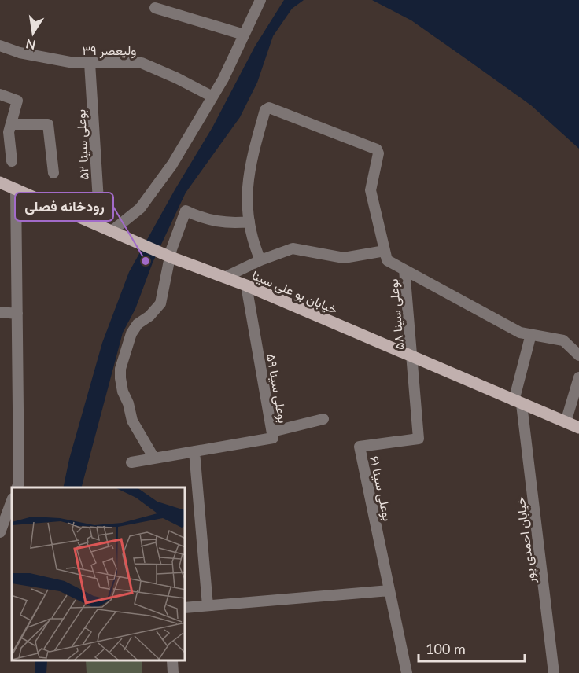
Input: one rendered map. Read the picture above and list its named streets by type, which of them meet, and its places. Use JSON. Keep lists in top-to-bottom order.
{
  "streets": {
    "main road": ["خیابان بو علی سینا"],
    "street": [
      "ولیعصر ۳۹",
      "بوعلی سینا ۵۲",
      "بوعلی سینا ۵۸",
      "بوعلی سینا ۵۹",
      "بوعلی سینا ۶۱",
      "خیابان احمدی پور"
    ]
  },
  "crossings": [
    ["ولیعصر ۳۹", "بوعلی سینا ۵۲"],
    ["بوعلی سینا ۵۲", "خیابان بو علی سینا"],
    ["خیابان بو علی سینا", "بوعلی سینا ۵۸"],
    ["خیابان بو علی سینا", "بوعلی سینا ۵۹"],
    ["خیابان بو علی سینا", "بوعلی سینا ۶۱"],
    ["خیابان بو علی سینا", "خیابان احمدی پور"],
    ["بوعلی سینا ۵۸", "بوعلی سینا ۶۱"]
  ],
  "places": ["رودخانه فصلی"],
  "scale_bar": "100 m",
  "north": "bottom"
}
